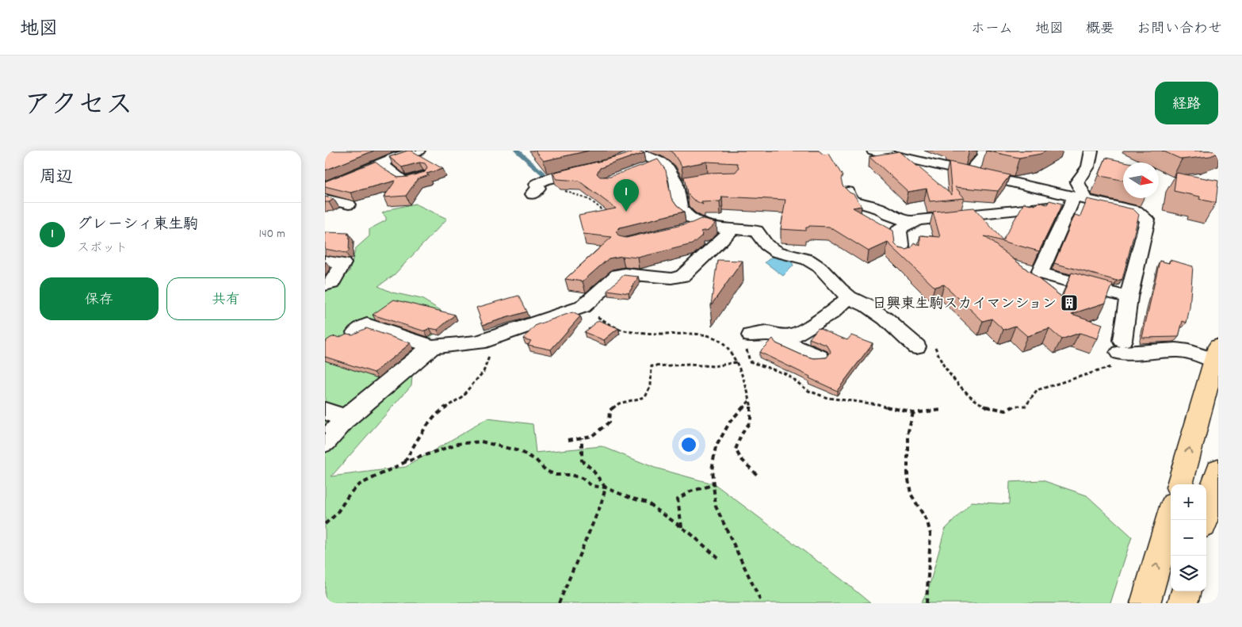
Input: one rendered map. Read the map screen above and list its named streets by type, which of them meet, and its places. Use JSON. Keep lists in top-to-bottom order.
{
  "places": {
    "building": ["日興東生駒スカイマンション"]
  },
  "north": "right",
  "page": {
    "header": "地図",
    "nav": [
      "ホーム",
      "地図",
      "概要",
      "お問い合わせ"
    ],
    "title": "アクセス",
    "buttons": [
      "経路",
      ["保存", "共有"]
    ],
    "heading": "周辺",
    "pins": "1",
    "list": [
      {
        "mark": "1",
        "name": "グレーシィ東生駒",
        "note": "スポット",
        "value": "140 m"
      }
    ],
    "map_buttons": ["+", "−"]
  }
}
